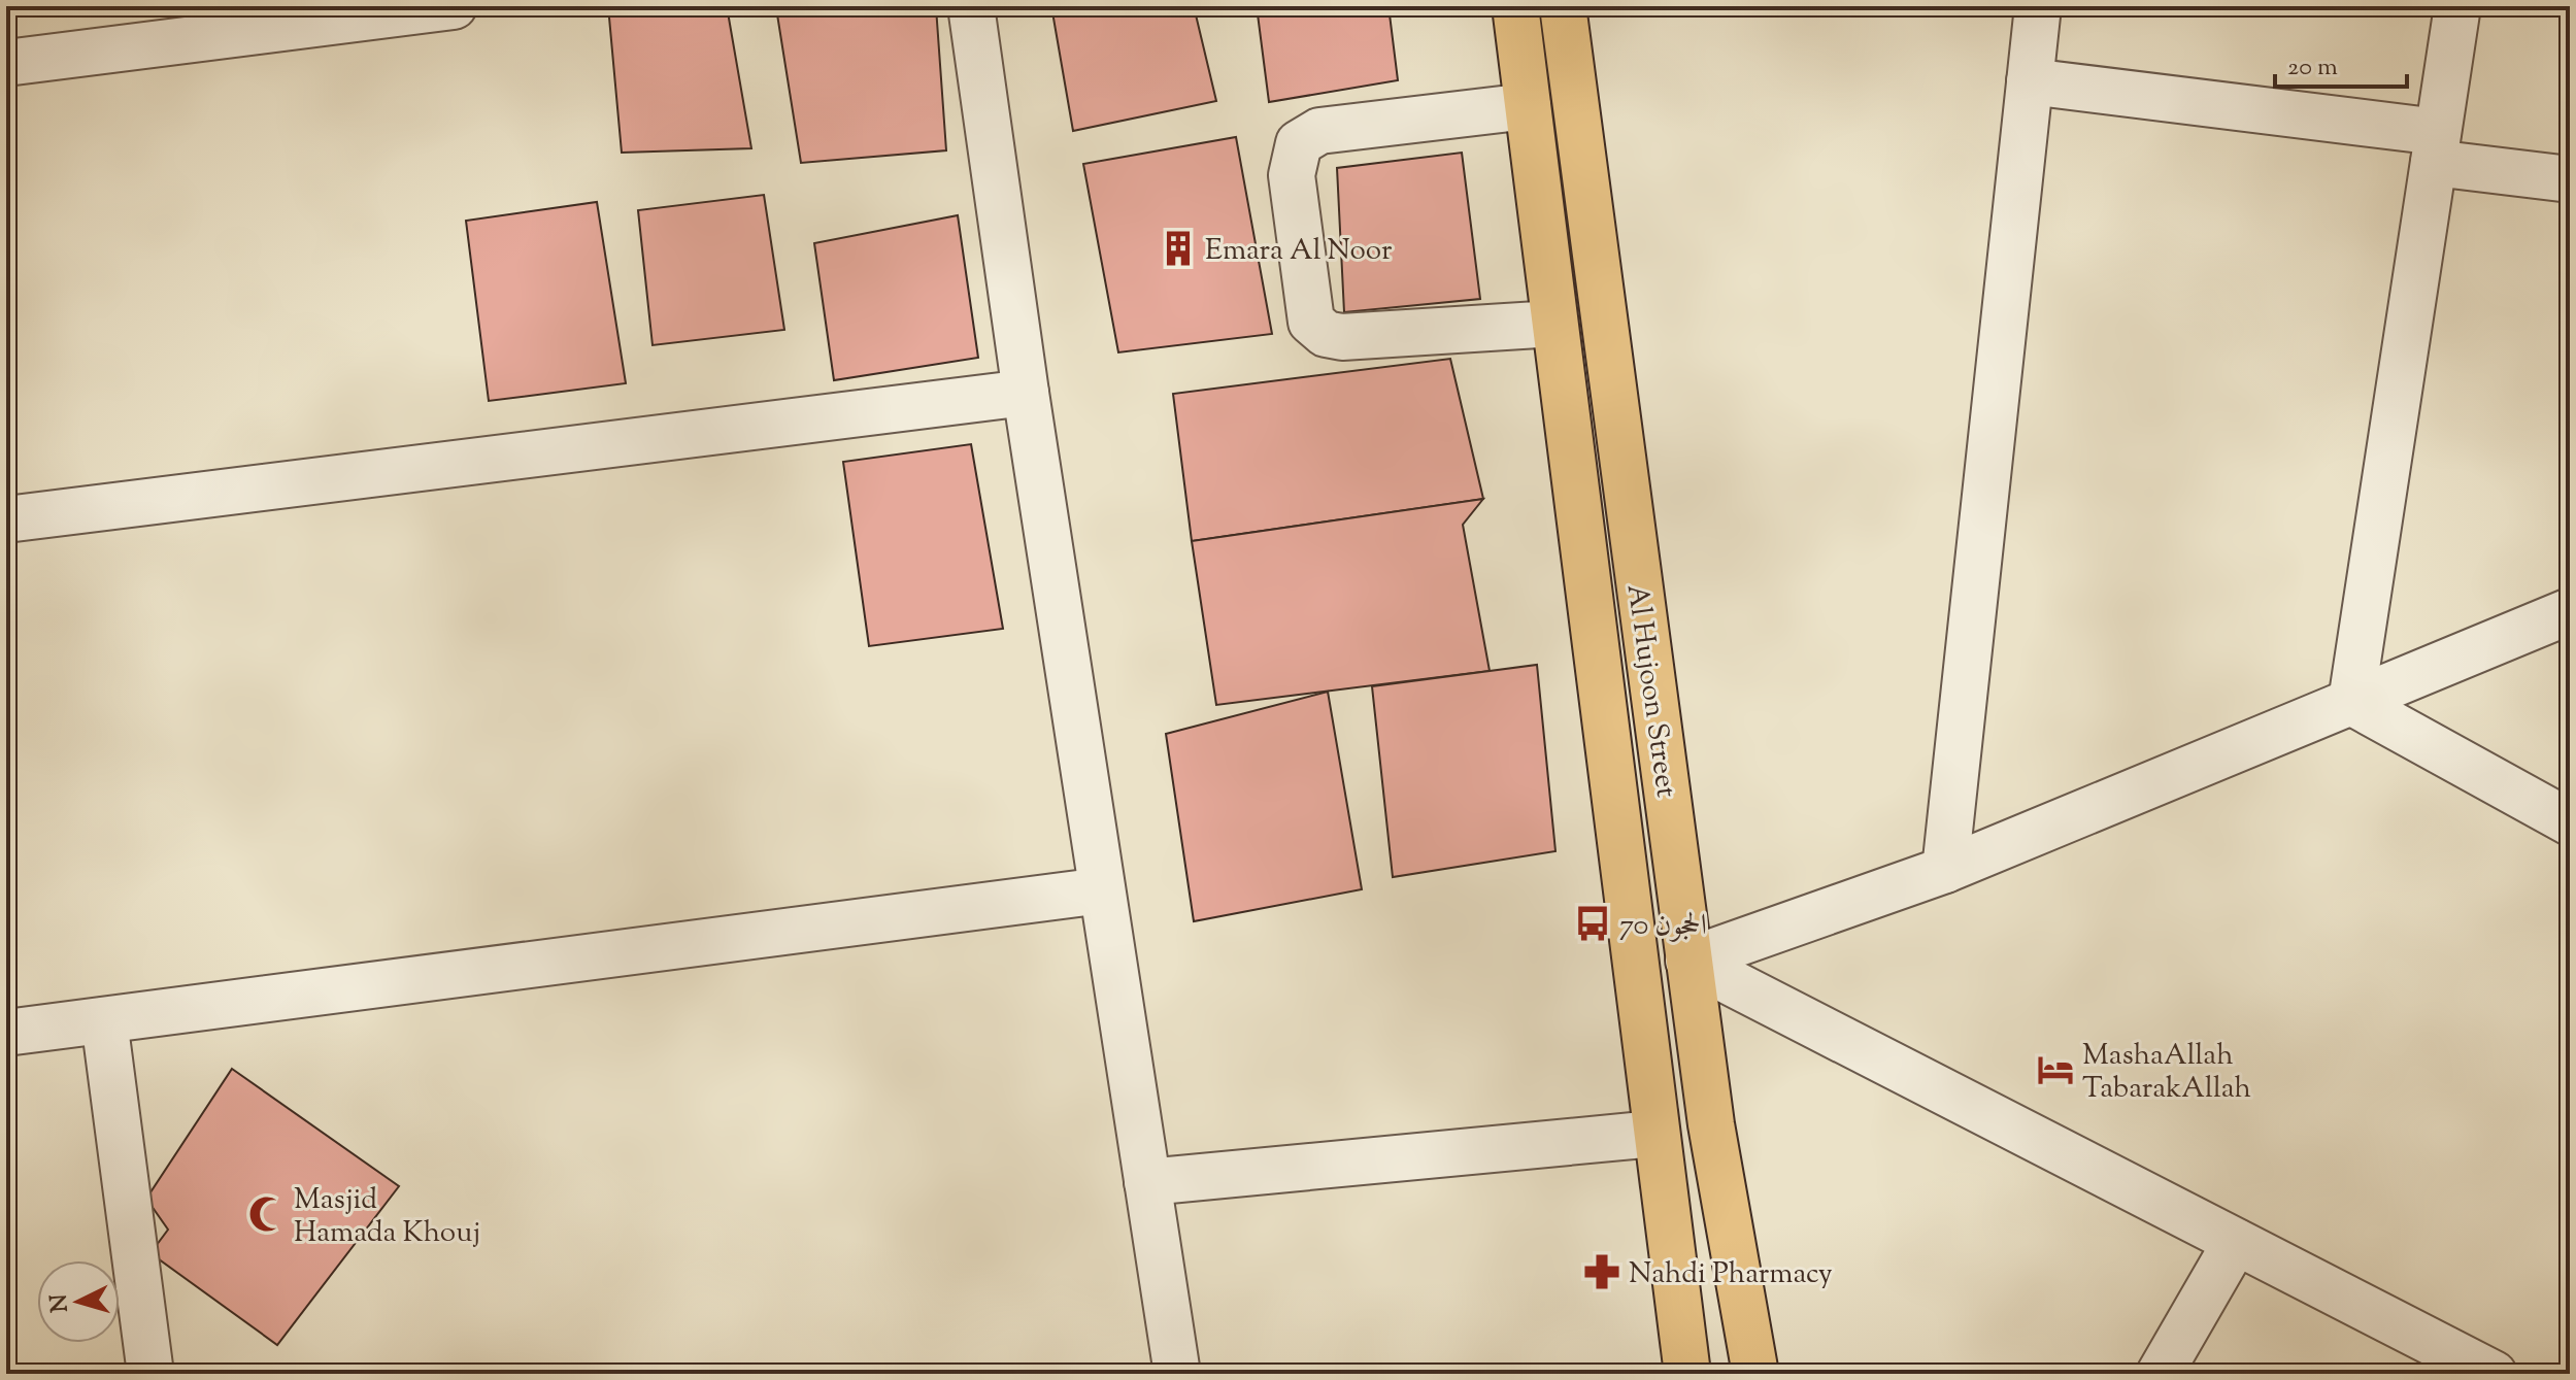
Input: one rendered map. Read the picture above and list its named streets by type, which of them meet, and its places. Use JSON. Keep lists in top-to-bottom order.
{
  "streets": {
    "main road": ["Al Hujoon Street"]
  },
  "places": {
    "building": ["Emara Al Noor"],
    "bus stop": ["الحجون 70"],
    "hotel": ["MashaAllah TabarakAllah"],
    "mosque": ["Masjid Hamada Khouj"],
    "pharmacy": ["Nahdi Pharmacy"]
  },
  "scale_bar": "20 m",
  "north": "left"
}
